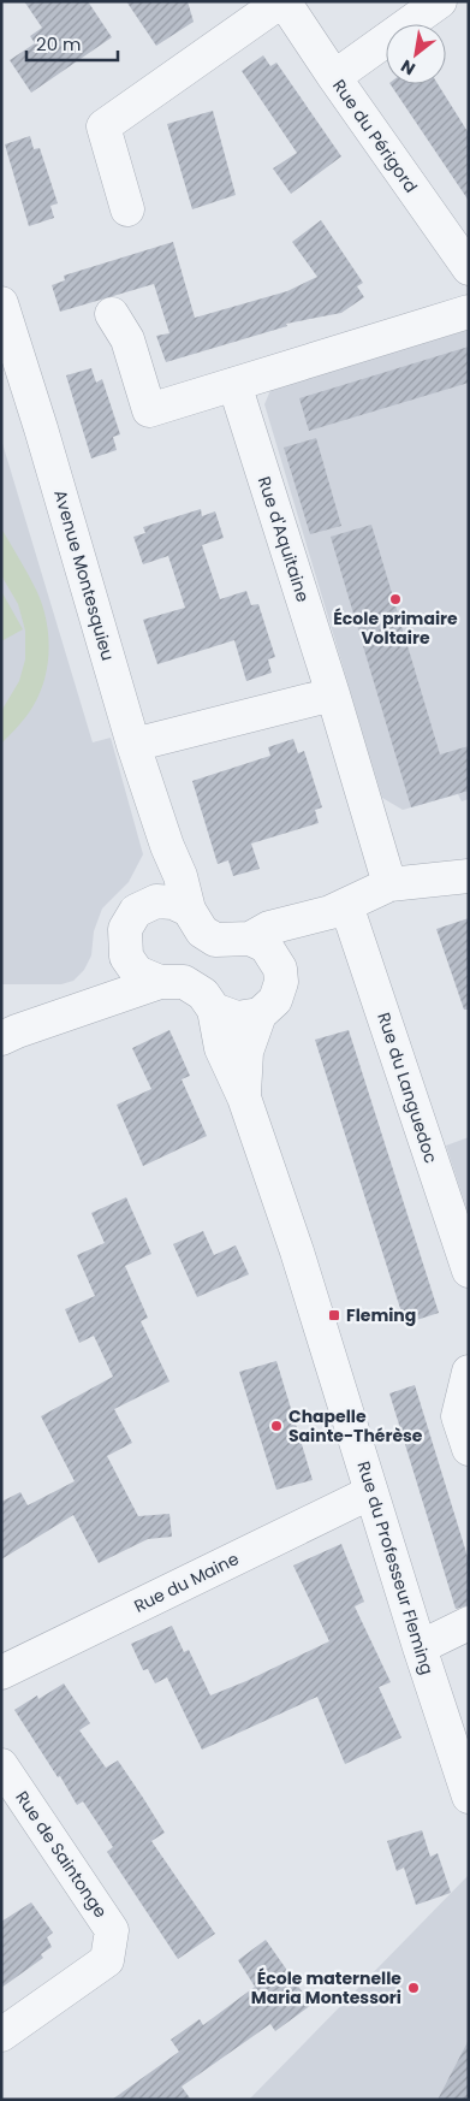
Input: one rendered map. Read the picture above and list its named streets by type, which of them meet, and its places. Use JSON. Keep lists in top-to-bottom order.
{
  "streets": {
    "street": [
      "Rue du Périgord",
      "Rue d'Aquitaine",
      "Avenue Montesquieu",
      "Rue du Languedoc",
      "Rue du Professeur Fleming",
      "Rue du Maine",
      "Rue de Saintonge"
    ]
  },
  "crossings": [
    ["Rue du Languedoc", "Rue du Professeur Fleming"],
    ["Rue du Professeur Fleming", "Rue du Maine"]
  ],
  "places": {
    "other": ["École primaire Voltaire", "Chapelle Sainte-Thérèse", "École maternelle Maria Montessori"],
    "transit": ["Fleming"]
  },
  "scale_bar": "20 m",
  "north": "bottom left"
}
